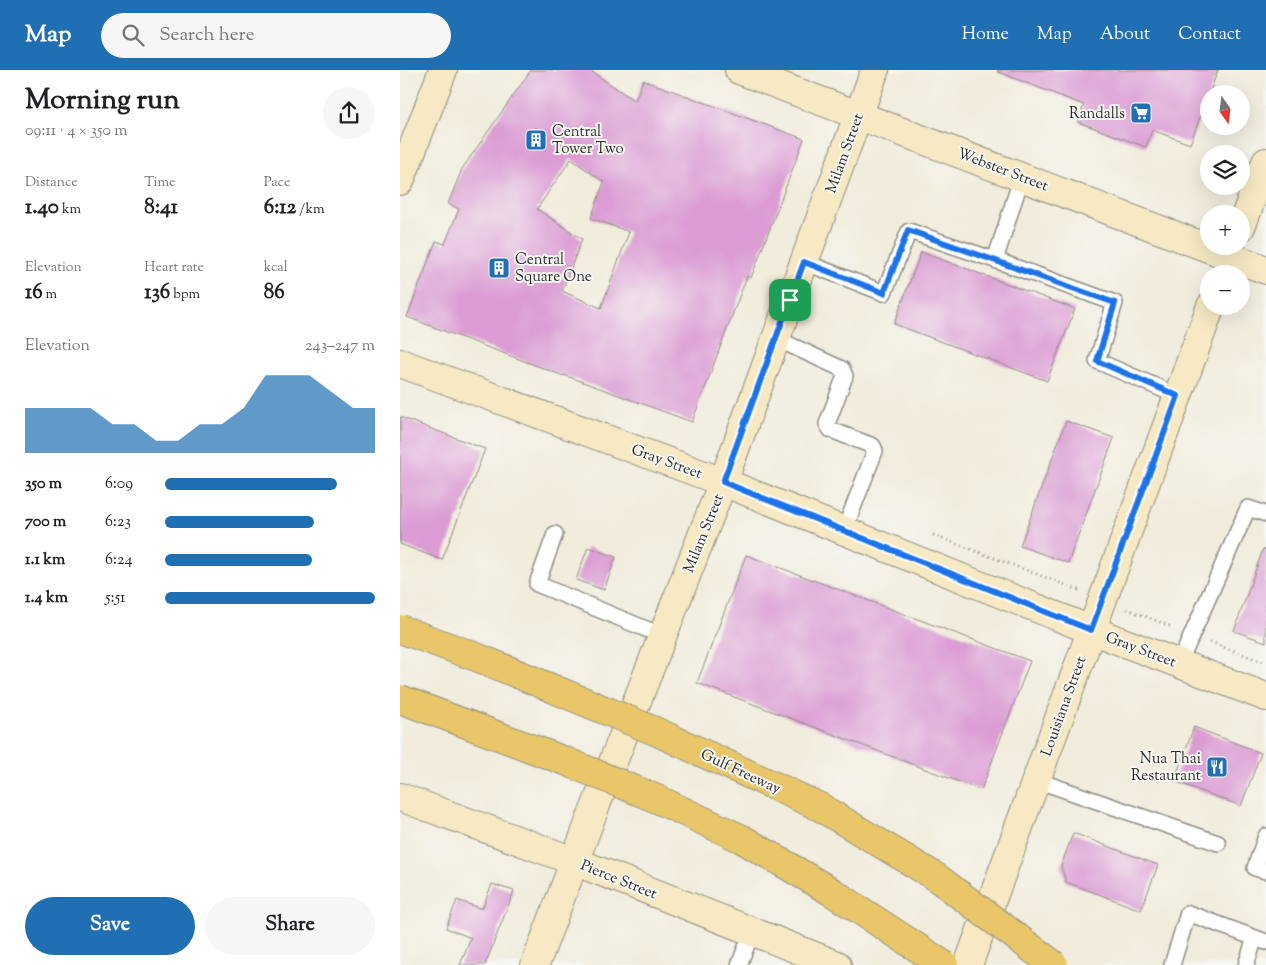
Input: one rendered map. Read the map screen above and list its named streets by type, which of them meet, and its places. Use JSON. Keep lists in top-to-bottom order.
{
  "streets": {
    "highway": ["Gulf Freeway"],
    "main road": [
      "Milam Street",
      "Webster Street",
      "Gray Street",
      "Louisiana Street",
      "Pierce Street"
    ]
  },
  "crossings": [
    ["Milam Street", "Webster Street"],
    ["Milam Street", "Gray Street"],
    ["Milam Street", "Pierce Street"],
    ["Gray Street", "Louisiana Street"]
  ],
  "places": {
    "supermarket": ["Randalls"],
    "building": ["Central Tower Two", "Central Square One"],
    "restaurant": ["Nua Thai Restaurant"]
  },
  "north": "bottom",
  "page": {
    "header": "Map",
    "search": "Search here",
    "nav": [
      "Home",
      "Map",
      "About",
      "Contact"
    ],
    "heading": ["Morning run", "09:11 · 4 × 350 m"],
    "map_buttons": ["+", "−"],
    "stats": [
      ["Distance", "1.40 km"],
      ["Time", "8:41"],
      ["Pace", "6:12 /km"],
      ["Elevation", "16 m"],
      ["Heart rate", "136 bpm"],
      ["kcal", "86"]
    ],
    "chart": ["Elevation", "243–247 m"],
    "list": [
      {
        "name": "350 m",
        "note": "6:09"
      },
      {
        "name": "700 m",
        "note": "6:23"
      },
      {
        "name": "1.1 km",
        "note": "6:24"
      },
      {
        "name": "1.4 km",
        "note": "5:51"
      }
    ],
    "buttons": ["Save", "Share"]
  }
}
